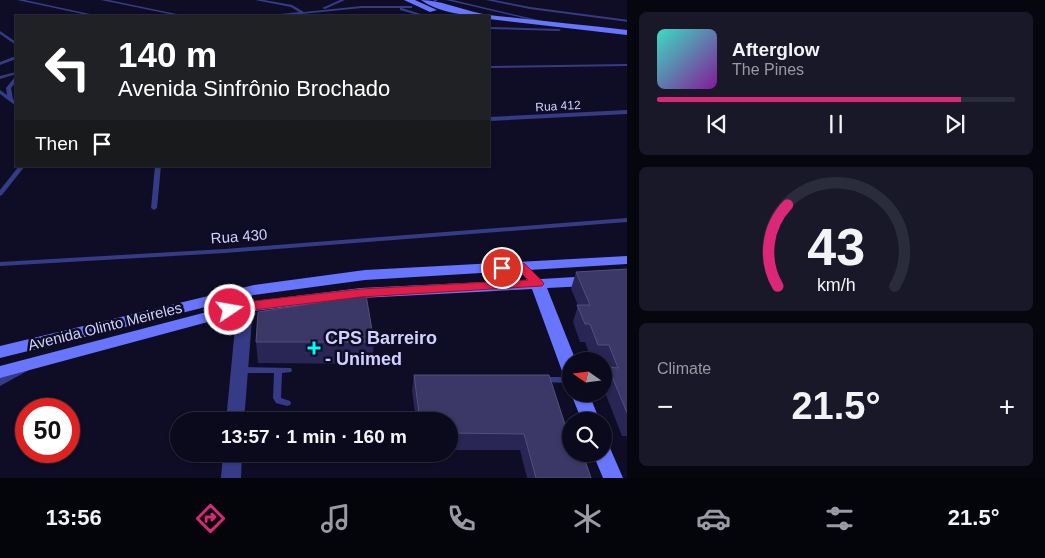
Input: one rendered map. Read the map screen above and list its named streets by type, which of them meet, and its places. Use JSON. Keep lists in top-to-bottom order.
{
  "streets": {
    "main road": ["Avenida Olinto Meireles"],
    "lane": ["Rua 412", "Rua 430"]
  },
  "places": {
    "health": ["CPS Barreiro - Unimed"]
  },
  "north": "left",
  "page": {
    "turn": ["140 m", "Avenida Sinfrônio Brochado"],
    "song": ["Afterglow", "The Pines"],
    "then": "Then",
    "tile": "Climate",
    "heat": ["−", "21.5°", "+"],
    "limit": "50",
    "trip": "13:57 · 1 min · 160 m",
    "tabs": ["13:56", "21.5°"],
    "gauge": ["43", "km/h"]
  }
}
